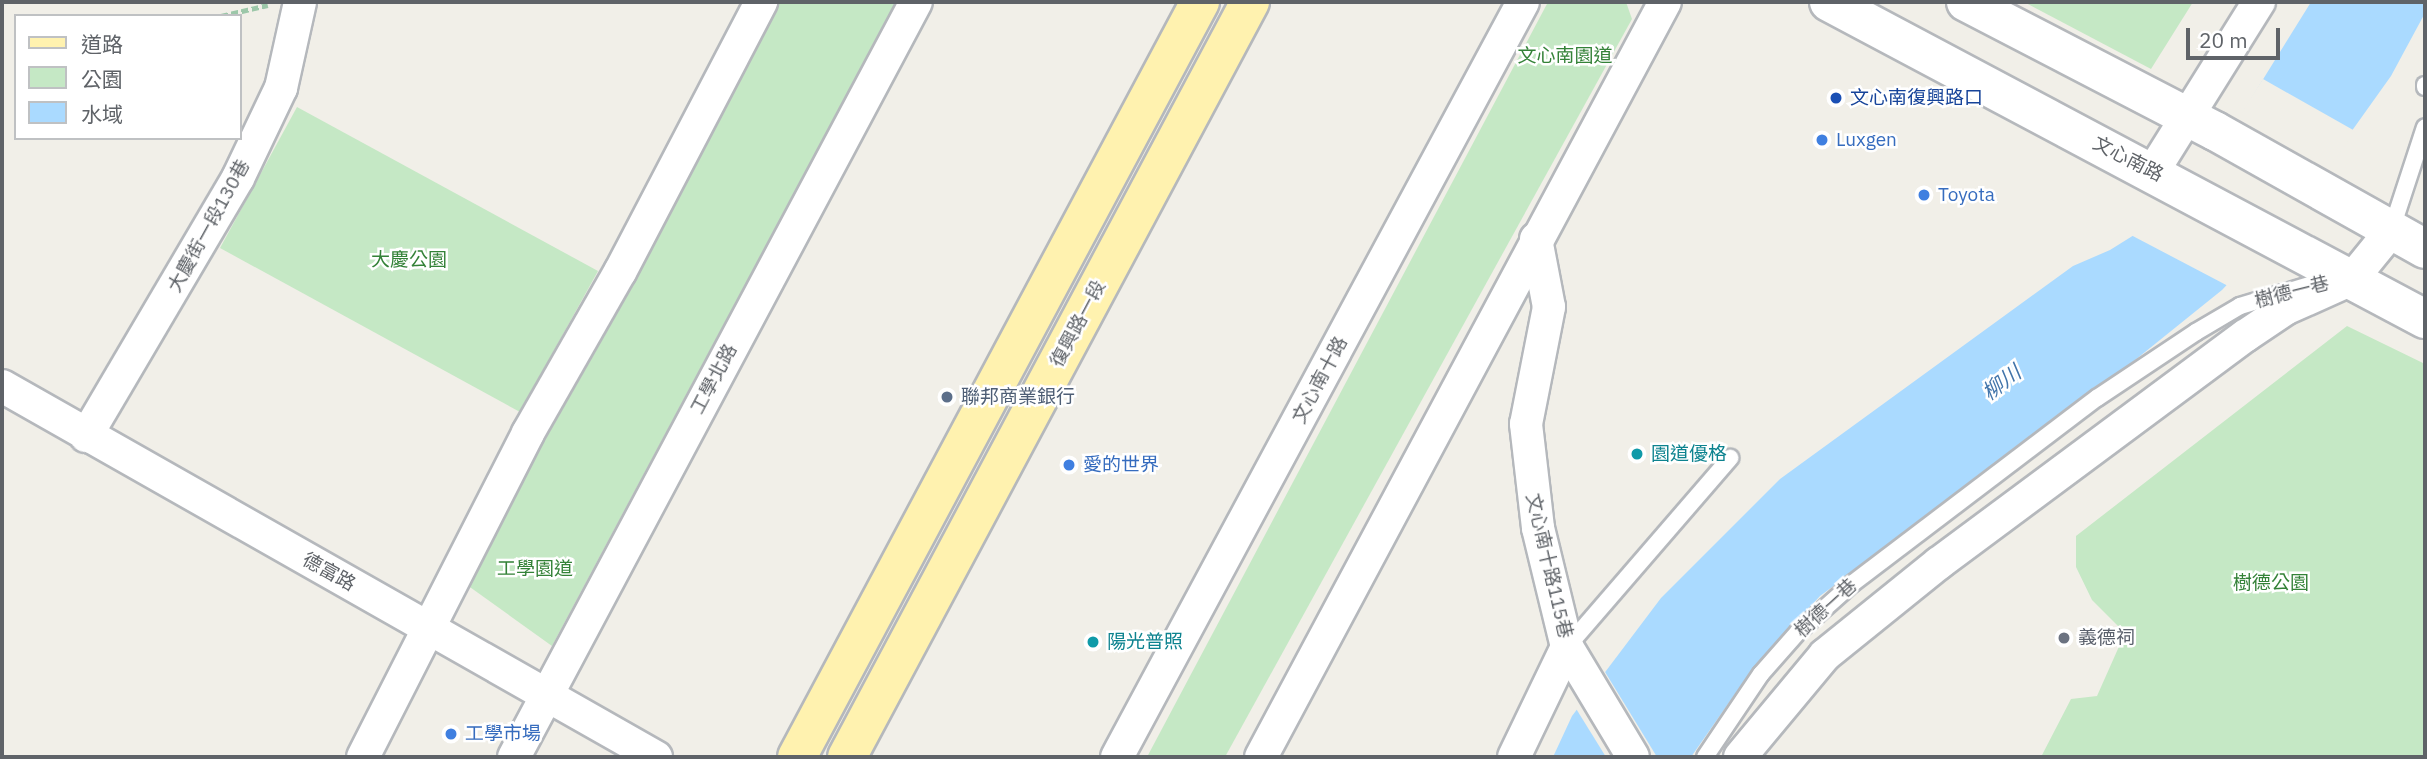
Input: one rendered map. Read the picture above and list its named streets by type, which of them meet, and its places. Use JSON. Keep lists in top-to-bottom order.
{
  "streets": {
    "main road": ["文心南路", "復興路一段"],
    "street": [
      "大慶街一段130巷",
      "樹德一巷",
      "工學北路",
      "文心南十路",
      "文心南十路115巷",
      "德富路"
    ]
  },
  "crossings": [
    ["文心南路", "樹德一巷"],
    ["大慶街一段130巷", "德富路"],
    ["工學北路", "德富路"]
  ],
  "water": ["柳川"],
  "parks": [
    "文心南園道",
    "大慶公園",
    "工學園道",
    "樹德公園"
  ],
  "places": [
    "文心南復興路口",
    "Luxgen",
    "Toyota",
    "聯邦商業銀行",
    "園道優格",
    "愛的世界",
    "義德祠",
    "陽光普照",
    "工學市場"
  ],
  "legend": ["道路", "公園", "水域"],
  "scale_bar": "20 m"
}
